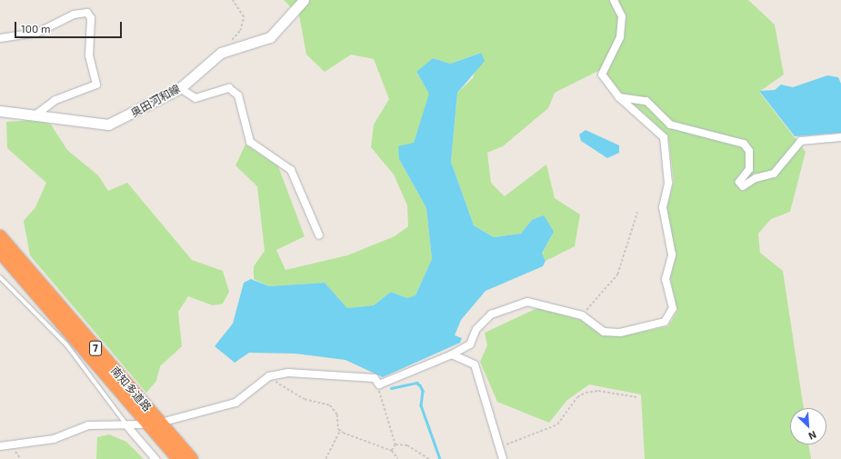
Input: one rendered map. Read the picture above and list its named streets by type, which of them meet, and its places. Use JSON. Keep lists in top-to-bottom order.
{
  "streets": {
    "highway": ["7", "南知多道路"],
    "main road": ["奥田河和線"]
  },
  "scale_bar": "100 m",
  "north": "bottom right"
}
